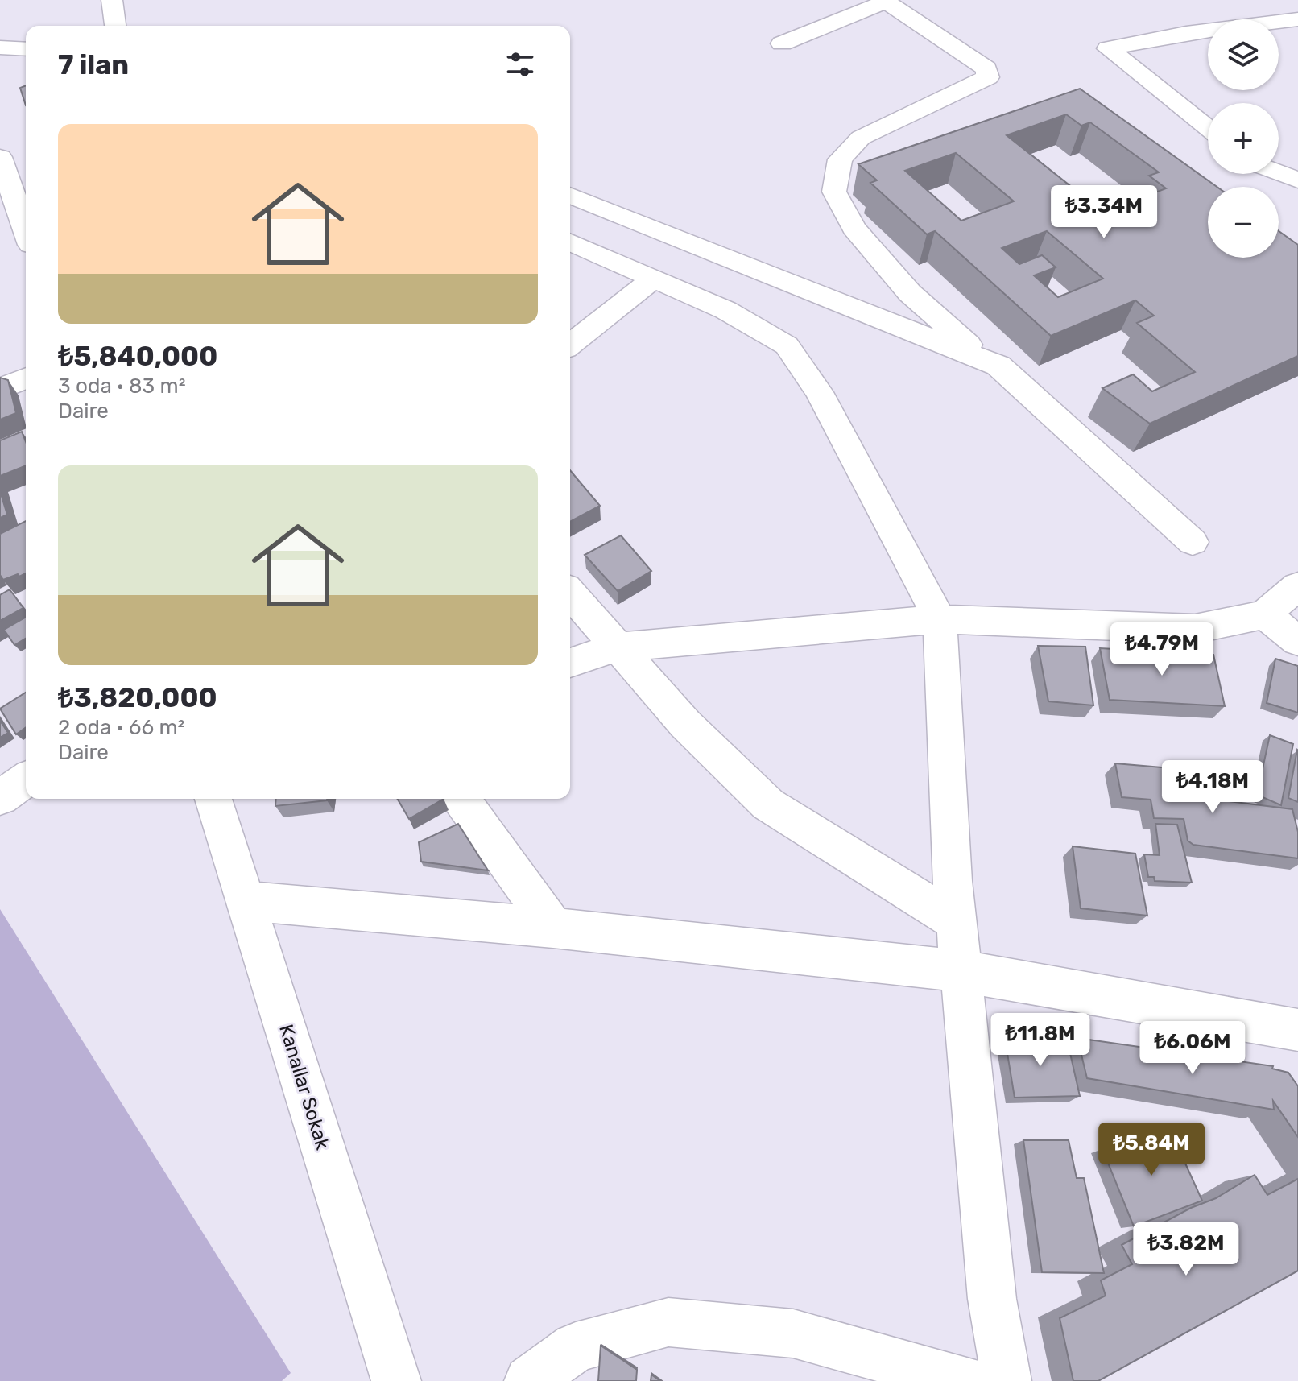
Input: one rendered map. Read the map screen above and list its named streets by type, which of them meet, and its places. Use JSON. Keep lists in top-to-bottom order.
{
  "streets": {
    "street": ["Kanallar Sokak"]
  },
  "page": {
    "map_buttons": ["+", "−"],
    "heading": "7 ilan",
    "list": [
      {
        "name": "₺5,840,000",
        "note": "3 oda · 83 m² · Daire"
      },
      {
        "name": "₺3,820,000",
        "note": "2 oda · 66 m² · Daire"
      }
    ],
    "price": [
      "₺3.34M",
      "₺4.79M",
      "₺4.18M",
      "₺11.8M",
      "₺6.06M",
      "₺5.84M",
      "₺3.82M"
    ]
  }
}
